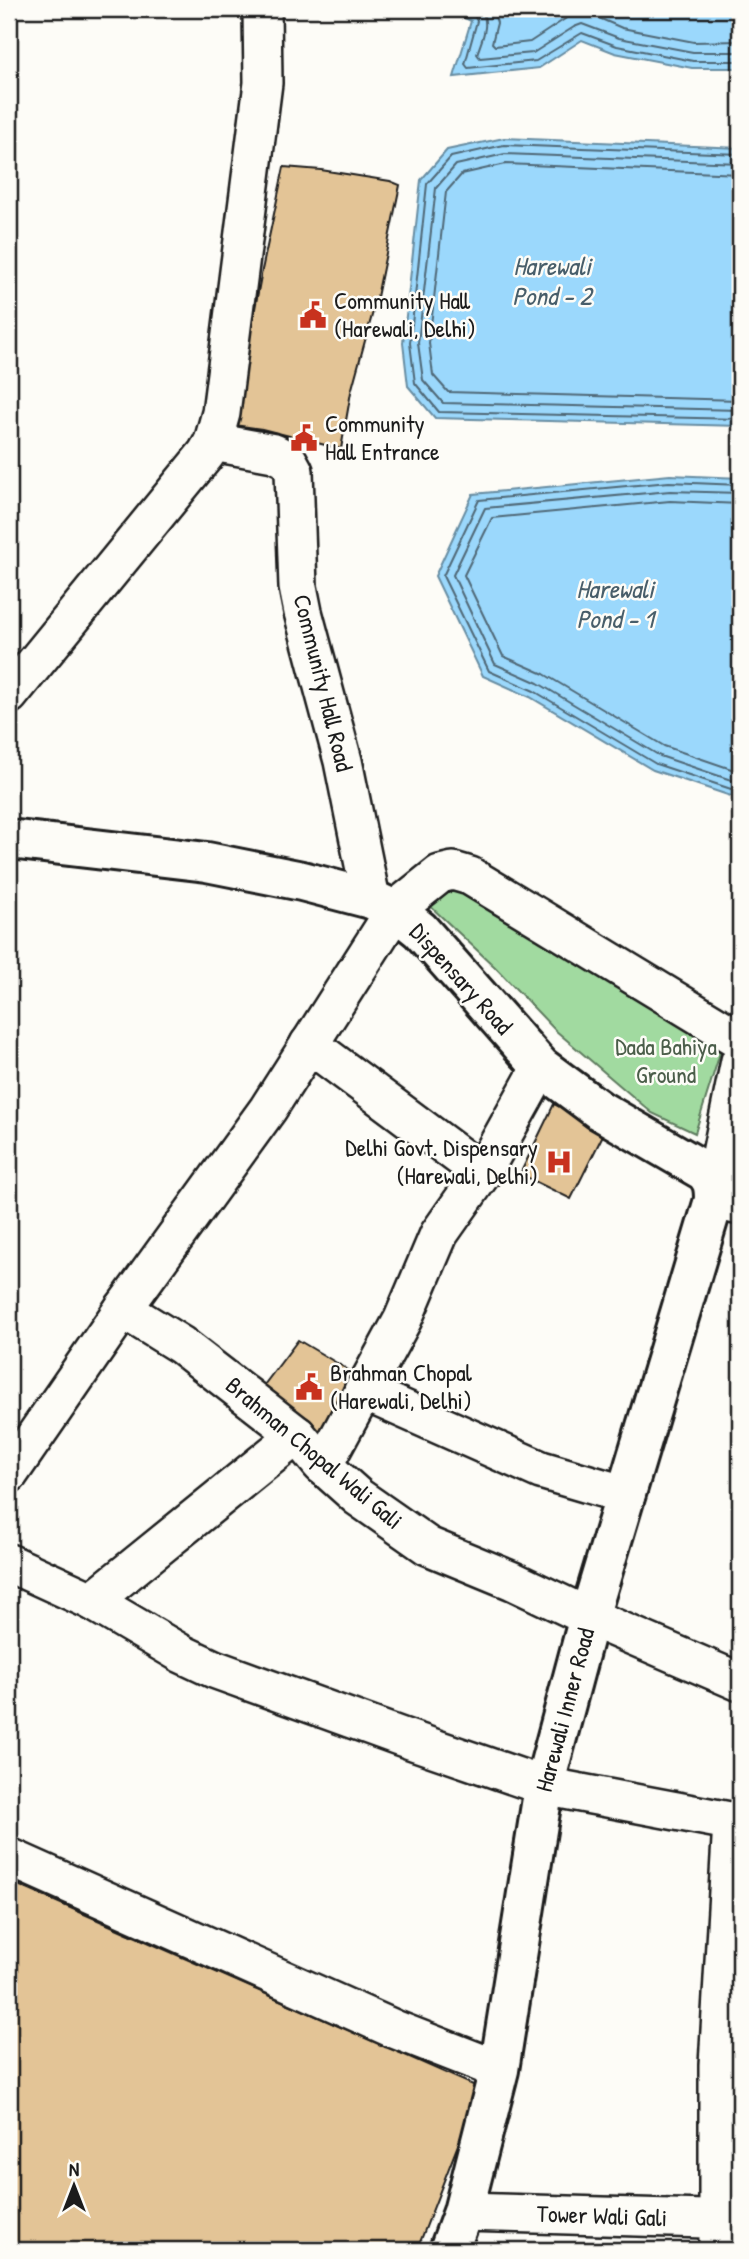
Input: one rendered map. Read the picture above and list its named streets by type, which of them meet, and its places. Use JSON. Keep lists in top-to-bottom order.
{
  "streets": {
    "street": [
      "Community Hall Road",
      "Dispensary Road",
      "Brahman Chopal Wali Gali",
      "Harewali Inner Road",
      "Tower Wali Gali"
    ]
  },
  "crossings": [
    ["Community Hall Road", "Dispensary Road"],
    ["Dispensary Road", "Harewali Inner Road"],
    ["Brahman Chopal Wali Gali", "Harewali Inner Road"],
    ["Harewali Inner Road", "Tower Wali Gali"]
  ],
  "water": ["Harewali Pond - 2", "Harewali Pond - 1"],
  "parks": ["Dada Bahiya Ground"],
  "places": {
    "public building": ["Community Hall (Harewali, Delhi)", "Community Hall Entrance", "Brahman Chopal (Harewali, Delhi)"],
    "hospital": ["Delhi Govt. Dispensary (Harewali, Delhi)"]
  },
  "north": "top"
}
